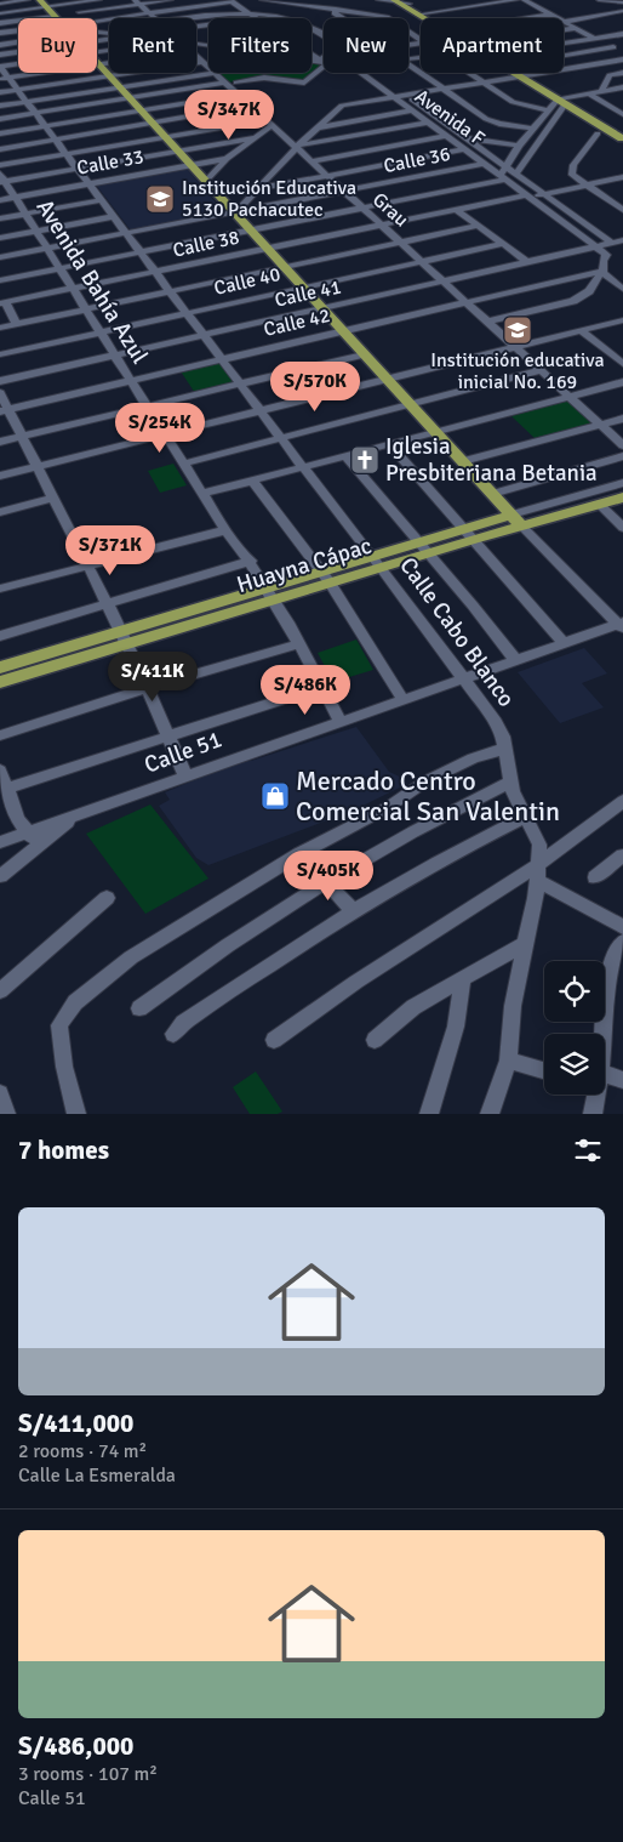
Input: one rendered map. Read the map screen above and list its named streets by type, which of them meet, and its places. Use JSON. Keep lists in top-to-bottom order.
{
  "streets": {
    "main road": ["Huayna Cápac"],
    "street": [
      "Avenida F",
      "Calle 36",
      "Calle 33",
      "Grau",
      "Calle 38",
      "Avenida Bahía Azul",
      "Calle 40",
      "Calle 41",
      "Calle 42",
      "Calle Cabo Blanco",
      "Calle 51"
    ]
  },
  "crossings": [
    ["Avenida F", "Calle 36"],
    ["Avenida F", "Calle 38"],
    ["Avenida F", "Calle 41"],
    ["Calle 36", "Grau"],
    ["Calle 36", "Avenida Bahía Azul"],
    ["Calle 36", "Calle Cabo Blanco"],
    ["Calle 33", "Avenida Bahía Azul"],
    ["Calle 33", "Calle Cabo Blanco"],
    ["Grau", "Calle 38"],
    ["Grau", "Calle 40"],
    ["Grau", "Calle 41"],
    ["Grau", "Calle 42"],
    ["Calle 38", "Avenida Bahía Azul"],
    ["Calle 38", "Calle Cabo Blanco"],
    ["Avenida Bahía Azul", "Calle 40"],
    ["Avenida Bahía Azul", "Calle 41"],
    ["Avenida Bahía Azul", "Calle 42"],
    ["Avenida Bahía Azul", "Huayna Cápac"],
    ["Avenida Bahía Azul", "Calle 51"],
    ["Calle 40", "Calle Cabo Blanco"],
    ["Calle 41", "Calle Cabo Blanco"],
    ["Calle 42", "Calle Cabo Blanco"],
    ["Huayna Cápac", "Calle Cabo Blanco"],
    ["Calle Cabo Blanco", "Calle 51"]
  ],
  "places": {
    "school or university": ["Institución Educativa 5130 Pachacutec", "Institución educativa inicial No. 169"],
    "church": ["Iglesia Presbiteriana Betania"],
    "shop": ["Mercado Centro Comercial San Valentin"]
  },
  "page": {
    "chip": [
      "Buy",
      "Rent",
      "Filters",
      "New",
      "Apartment"
    ],
    "price": [
      "S/347K",
      "S/570K",
      "S/254K",
      "S/371K",
      "S/411K",
      "S/486K",
      "S/405K"
    ],
    "heading": "7 homes",
    "list": [
      {
        "name": "S/411,000",
        "note": "2 rooms · 74 m² · Calle La Esmeralda"
      },
      {
        "name": "S/486,000",
        "note": "3 rooms · 107 m² · Calle 51"
      }
    ]
  }
}
